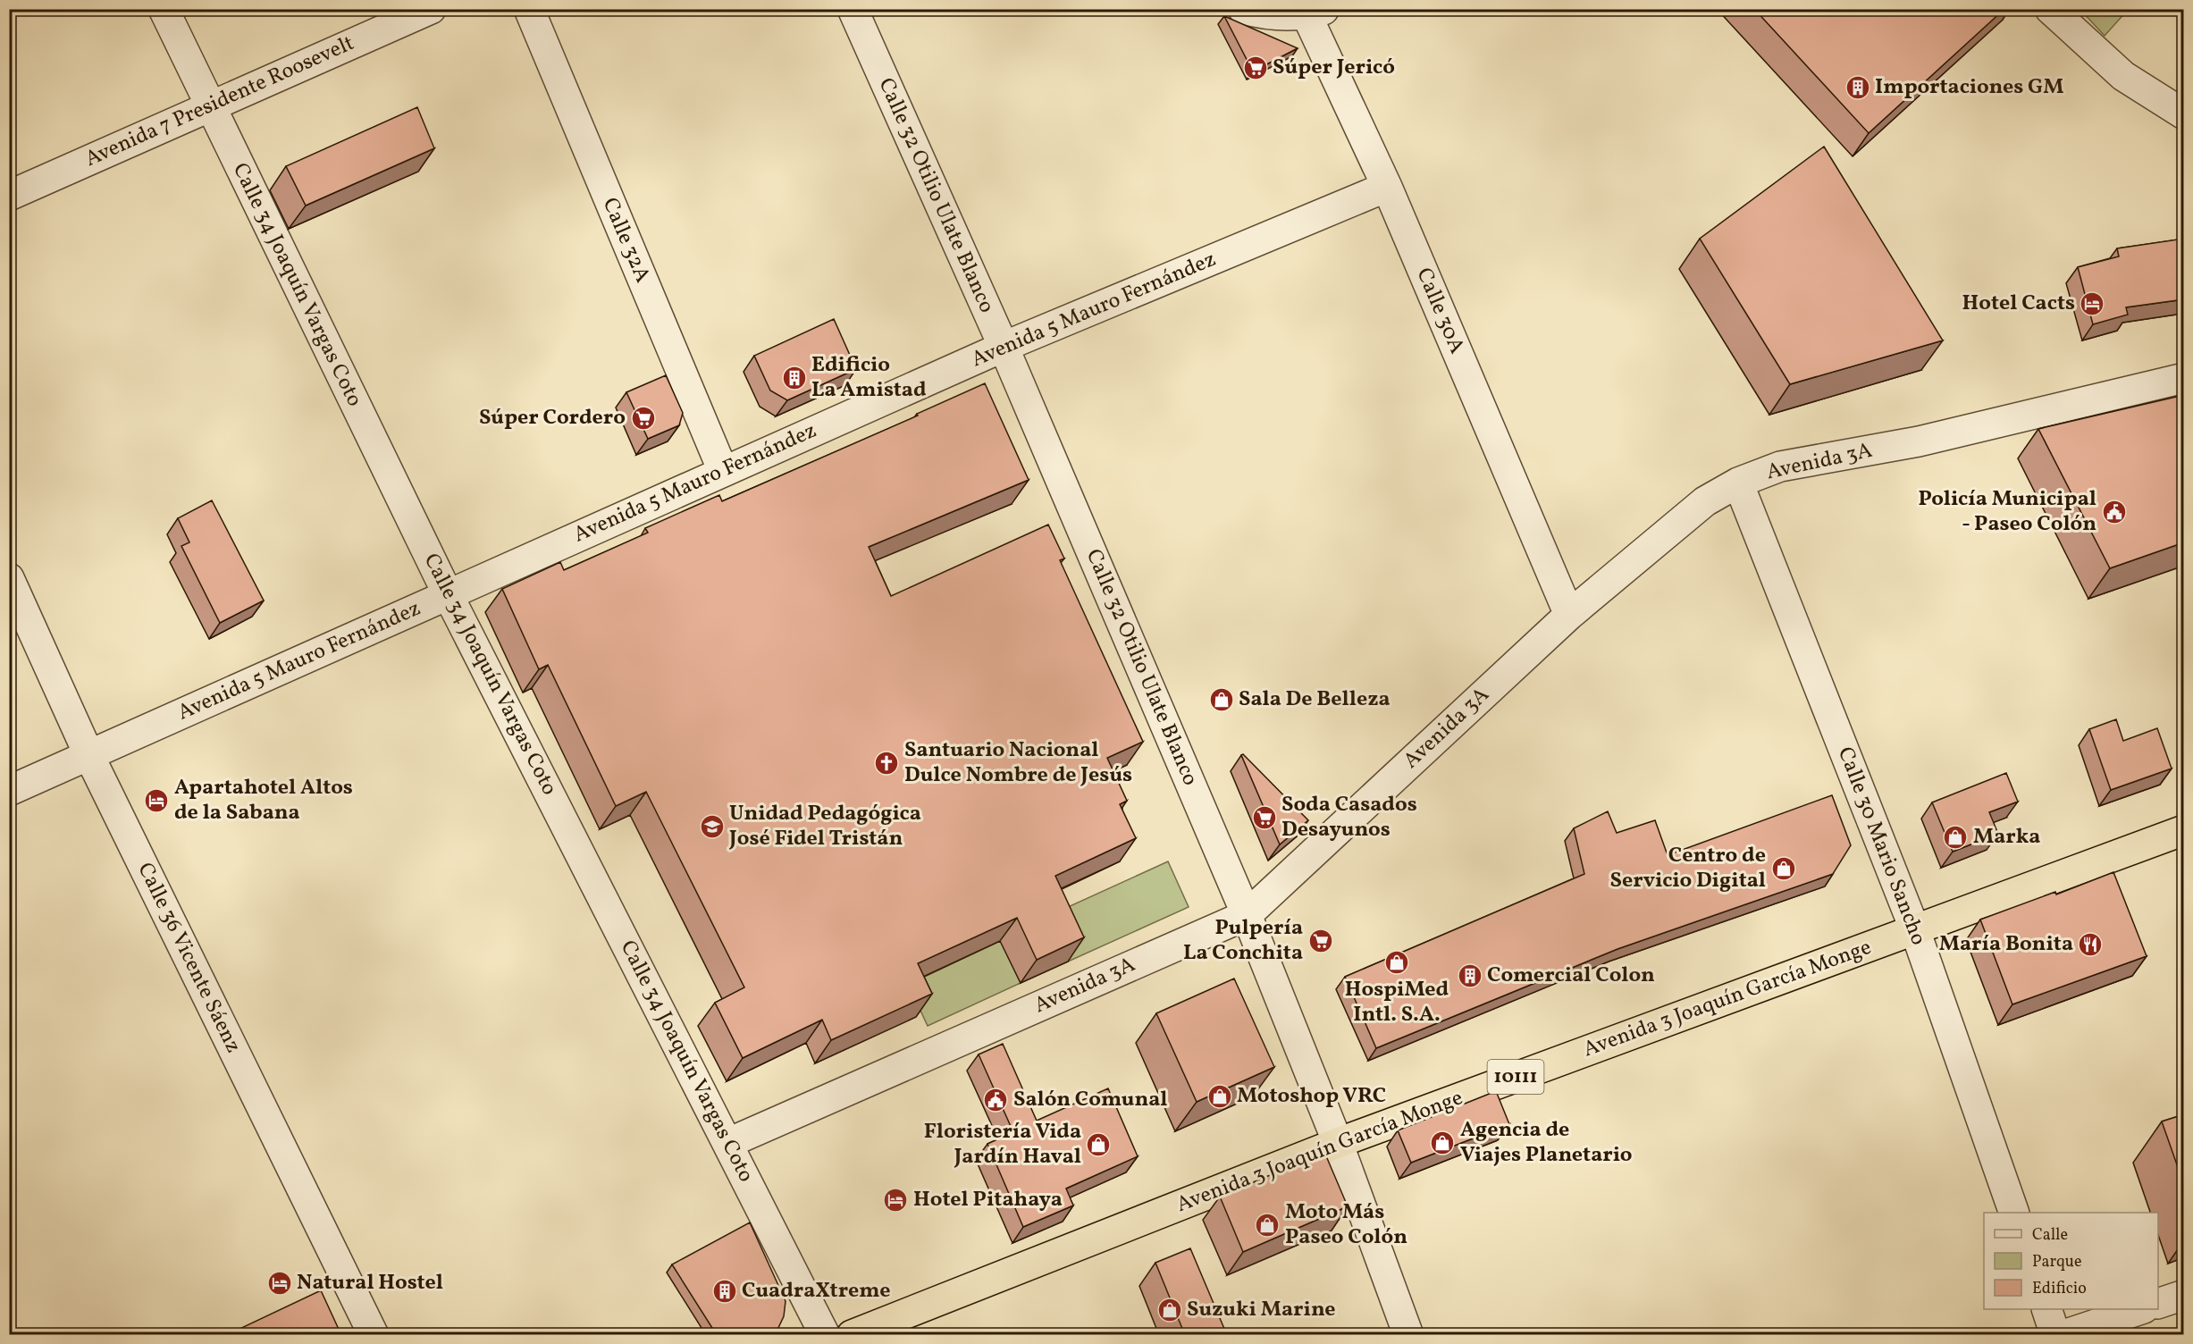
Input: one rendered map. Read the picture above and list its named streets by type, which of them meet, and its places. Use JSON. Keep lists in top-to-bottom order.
{
  "streets": {
    "highway": ["Avenida 3 Joaquín García Monge", "10111"],
    "street": [
      "Avenida 7 Presidente Roosevelt",
      "Calle 32 Otilio Ulate Blanco",
      "Calle 32A",
      "Calle 34 Joaquín Vargas Coto",
      "Avenida 5 Mauro Fernández",
      "Calle 30A",
      "Avenida 3A",
      "Calle 30 Mario Sancho",
      "Calle 36 Vicente Sáenz"
    ]
  },
  "crossings": [
    ["Avenida 7 Presidente Roosevelt", "Calle 34 Joaquín Vargas Coto"],
    ["Calle 32 Otilio Ulate Blanco", "Avenida 5 Mauro Fernández"],
    ["Calle 32 Otilio Ulate Blanco", "Avenida 3A"],
    ["Calle 32 Otilio Ulate Blanco", "Avenida 3 Joaquín García Monge"],
    ["Calle 32A", "Avenida 5 Mauro Fernández"],
    ["Calle 34 Joaquín Vargas Coto", "Avenida 5 Mauro Fernández"],
    ["Calle 34 Joaquín Vargas Coto", "Avenida 3A"],
    ["Avenida 5 Mauro Fernández", "Calle 30A"],
    ["Avenida 5 Mauro Fernández", "Calle 36 Vicente Sáenz"],
    ["Calle 30A", "Avenida 3A"],
    ["Avenida 3A", "Calle 30 Mario Sancho"],
    ["Calle 30 Mario Sancho", "Avenida 3 Joaquín García Monge"]
  ],
  "places": {
    "supermarket": [
      "Súper Jericó",
      "Súper Cordero",
      "Soda Casados Desayunos",
      "Pulpería La Conchita"
    ],
    "building": [
      "Importaciones GM",
      "Edificio La Amistad",
      "Comercial Colon",
      "CuadraXtreme"
    ],
    "hotel": [
      "Hotel Cacts",
      "Apartahotel Altos de la Sabana",
      "Hotel Pitahaya",
      "Natural Hostel"
    ],
    "public building": ["Policía Municipal - Paseo Colón", "Salón Comunal"],
    "shop": [
      "Sala De Belleza",
      "Marka",
      "Centro de Servicio Digital",
      "HospiMed Intl. S.A.",
      "Motoshop VRC",
      "Agencia de Viajes Planetario",
      "Floristería Vida Jardín Haval",
      "Moto Más Paseo Colón",
      "Suzuki Marine"
    ],
    "church": ["Santuario Nacional Dulce Nombre de Jesús"],
    "school or university": ["Unidad Pedagógica José Fidel Tristán"],
    "restaurant": ["María Bonita"]
  },
  "legend": ["Calle", "Parque", "Edificio"]
}
